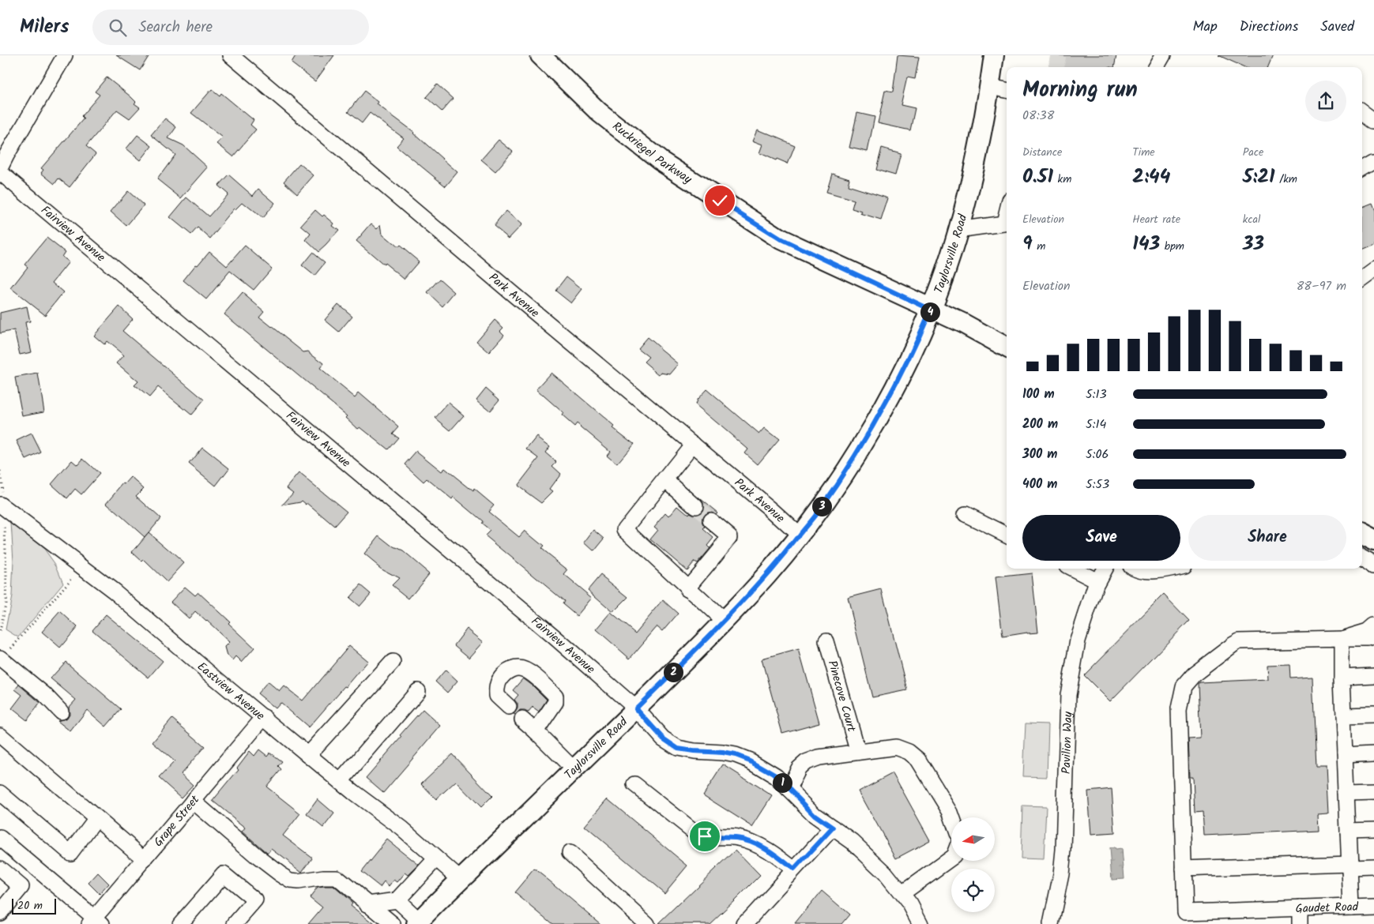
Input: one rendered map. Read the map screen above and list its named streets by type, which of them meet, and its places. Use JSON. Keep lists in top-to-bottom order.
{
  "streets": {
    "main road": ["Ruckriegel Parkway", "Taylorsville Road"],
    "street": [
      "Fairview Avenue",
      "Park Avenue",
      "Eastview Avenue",
      "Pinecove Court",
      "Pavilion Way",
      "Grape Street",
      "Gaudet Road"
    ]
  },
  "crossings": [
    ["Ruckriegel Parkway", "Taylorsville Road"],
    ["Fairview Avenue", "Taylorsville Road"],
    ["Taylorsville Road", "Park Avenue"],
    ["Taylorsville Road", "Eastview Avenue"],
    ["Eastview Avenue", "Grape Street"]
  ],
  "scale_bar": "20 m",
  "north": "left",
  "page": {
    "header": "Milers",
    "search": "Search here",
    "nav": ["Map", "Directions", "Saved"],
    "heading": ["Morning run", "08:38"],
    "stats": [
      ["Distance", "0.51 km"],
      ["Time", "2:44"],
      ["Pace", "5:21 /km"],
      ["Elevation", "9 m"],
      ["Heart rate", "143 bpm"],
      ["kcal", "33"]
    ],
    "chart": ["Elevation", "88–97 m"],
    "pins": [
      "4",
      "3",
      "2",
      "1"
    ],
    "list": [
      {
        "name": "100 m",
        "note": "5:13"
      },
      {
        "name": "200 m",
        "note": "5:14"
      },
      {
        "name": "300 m",
        "note": "5:06"
      },
      {
        "name": "400 m",
        "note": "5:53"
      }
    ],
    "buttons": ["Save", "Share"],
    "scale": "20 m"
  }
}
